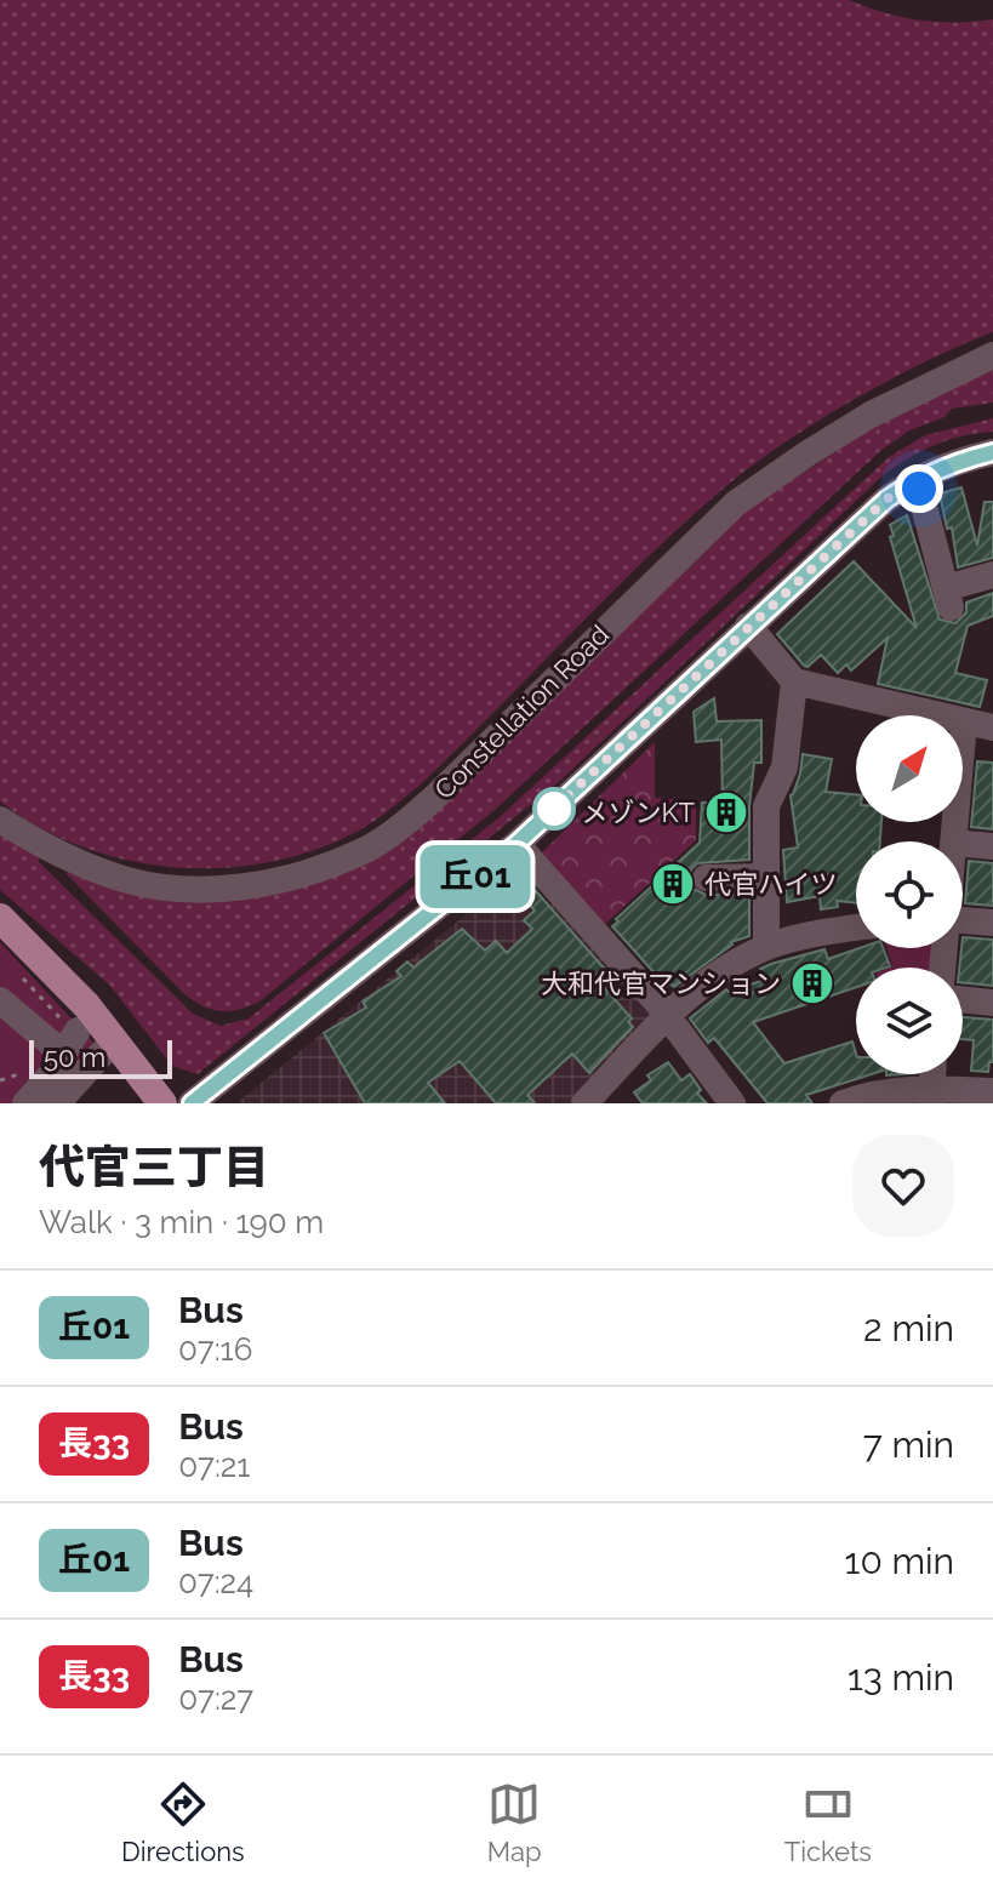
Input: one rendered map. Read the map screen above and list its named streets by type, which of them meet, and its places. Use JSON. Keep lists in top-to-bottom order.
{
  "streets": {
    "street": ["Constellation Road"]
  },
  "places": {
    "building": ["メゾンKT", "代官ハイツ", "大和代官マンション"]
  },
  "lines": ["bus line 丘01"],
  "scale_bar": "50 m",
  "north": "top right",
  "page": {
    "on_map": "丘01",
    "scale": "50 m",
    "heading": ["代官三丁目", "Walk · 3 min · 190 m"],
    "list": [
      {
        "mark": "丘01",
        "name": "Bus",
        "note": "07:16",
        "value": "2 min"
      },
      {
        "mark": "長33",
        "name": "Bus",
        "note": "07:21",
        "value": "7 min"
      },
      {
        "mark": "丘01",
        "name": "Bus",
        "note": "07:24",
        "value": "10 min"
      },
      {
        "mark": "長33",
        "name": "Bus",
        "note": "07:27",
        "value": "13 min"
      }
    ],
    "tabs": ["Directions", "Map", "Tickets"]
  }
}
